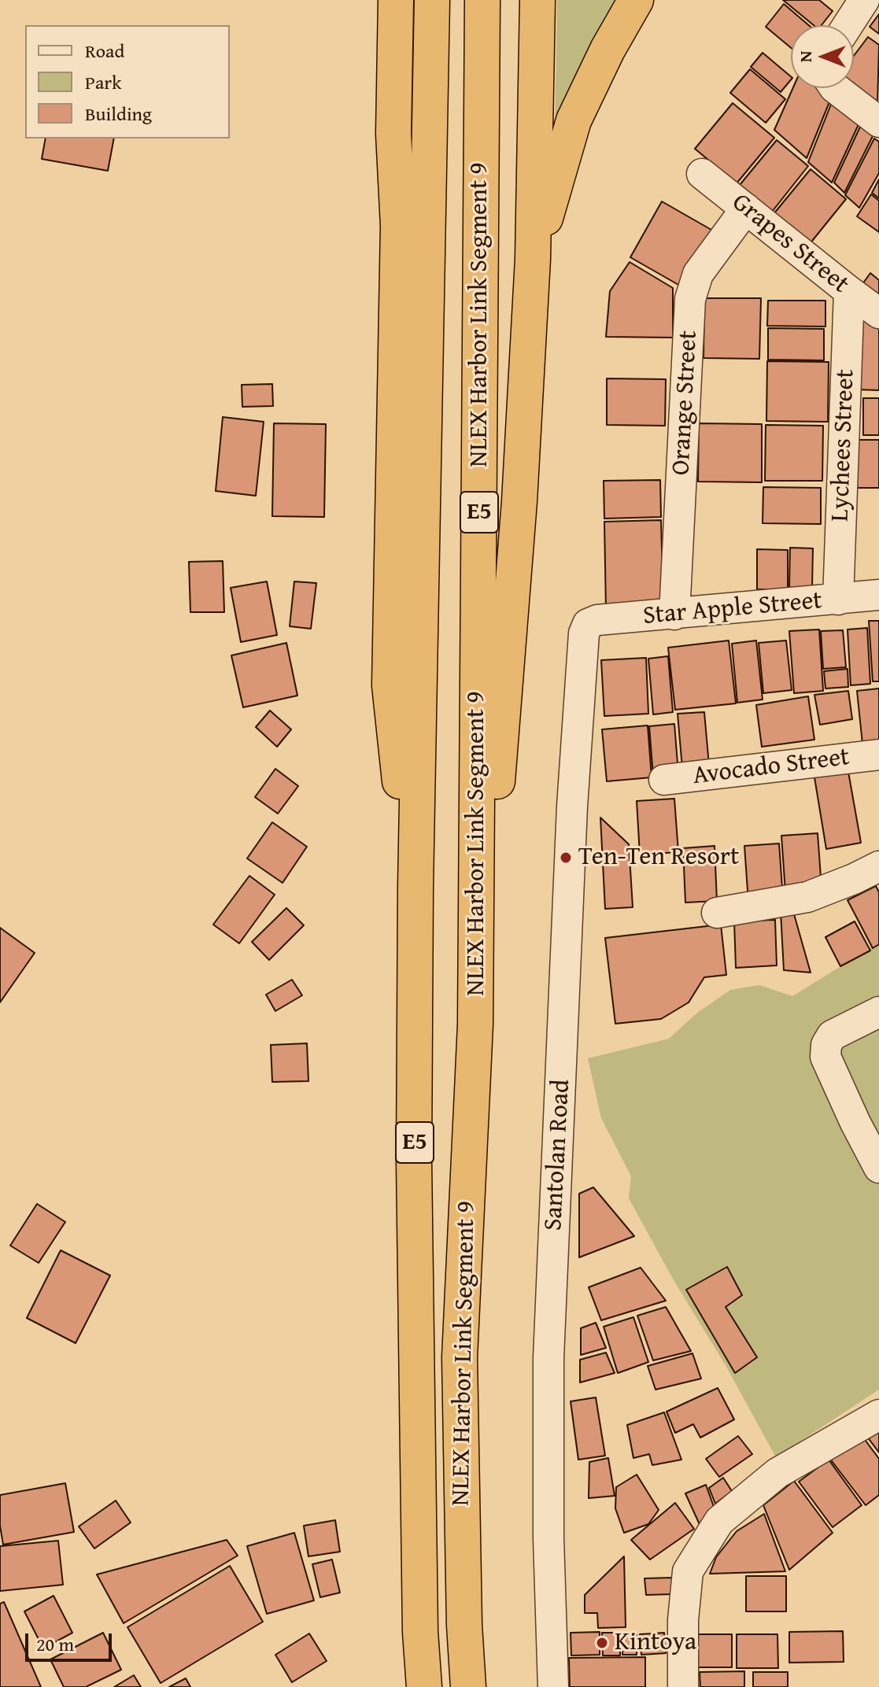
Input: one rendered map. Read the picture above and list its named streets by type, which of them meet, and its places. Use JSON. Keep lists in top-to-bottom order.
{
  "streets": {
    "highway": ["NLEX Harbor Link Segment 9", "E5"],
    "street": [
      "Grapes Street",
      "Orange Street",
      "Lychees Street",
      "Star Apple Street",
      "Avocado Street",
      "Santolan Road"
    ]
  },
  "crossings": [
    ["Grapes Street", "Orange Street"],
    ["Grapes Street", "Lychees Street"],
    ["Orange Street", "Star Apple Street"],
    ["Lychees Street", "Star Apple Street"],
    ["Star Apple Street", "Santolan Road"]
  ],
  "places": ["Ten-Ten Resort", "Kintoya"],
  "legend": ["Road", "Park", "Building"],
  "scale_bar": "20 m",
  "north": "left"
}
